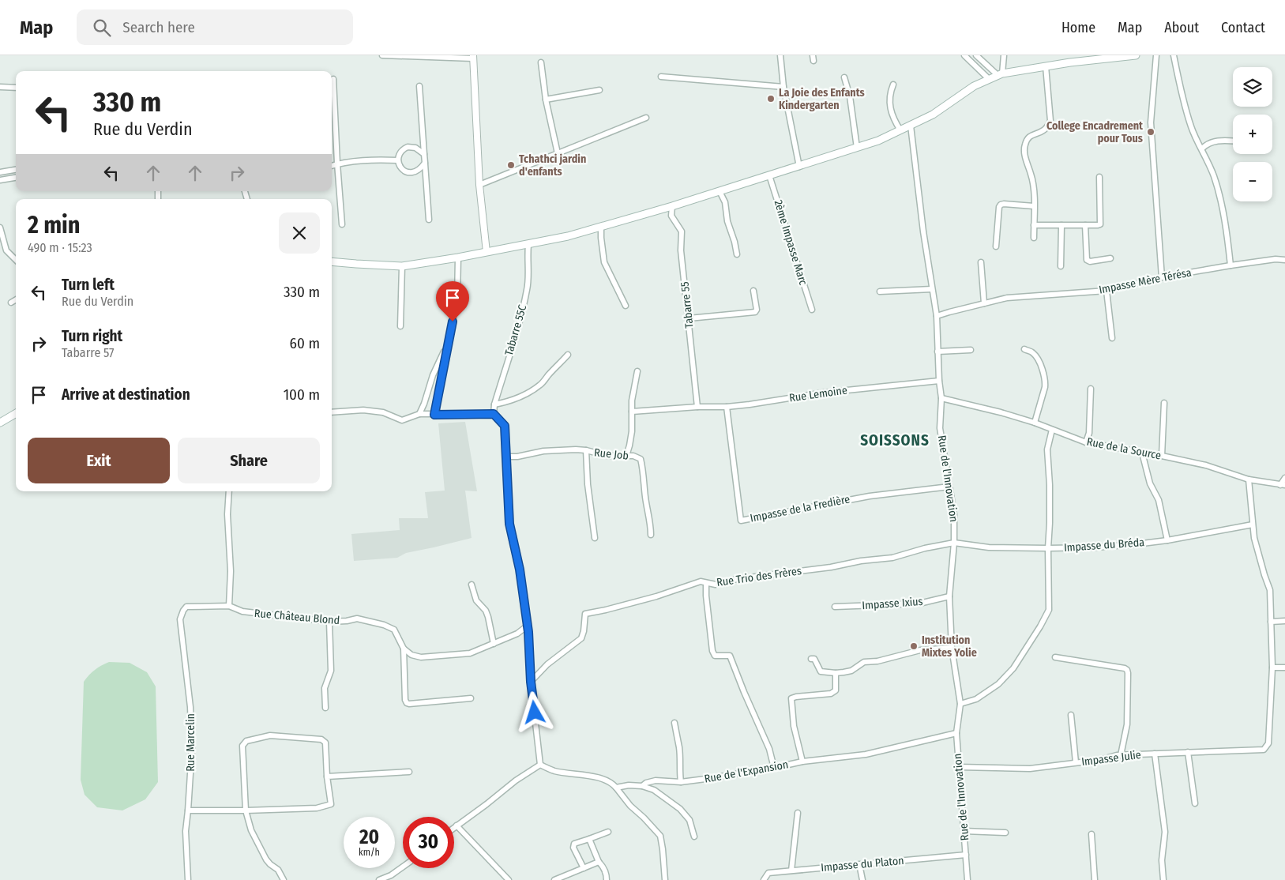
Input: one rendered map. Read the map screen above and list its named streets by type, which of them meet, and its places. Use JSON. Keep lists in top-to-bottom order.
{
  "streets": {
    "street": [
      "2ème Impasse Marc",
      "Impasse Mère Térésa",
      "Tabarre 55",
      "Tabarre 55C",
      "Rue Lemoine",
      "Rue de la Source",
      "Rue Job",
      "Rue de l'Innovation",
      "Impasse de la Fredière",
      "Impasse du Bréda",
      "Rue Trio des Frères",
      "Impasse Ixius",
      "Rue Château Blond",
      "Rue Marcelin",
      "Impasse Julie",
      "Rue de l'Expansion",
      "Impasse du Platon"
    ]
  },
  "crossings": [
    ["Impasse Mère Térésa", "Rue de l'Innovation"],
    ["Tabarre 55", "Rue Lemoine"],
    ["Rue Lemoine", "Rue de l'Innovation"],
    ["Rue Lemoine", "Impasse de la Fredière"],
    ["Rue de la Source", "Rue de l'Innovation"],
    ["Rue de l'Innovation", "Impasse de la Fredière"],
    ["Rue de l'Innovation", "Impasse du Bréda"],
    ["Rue de l'Innovation", "Rue Trio des Frères"],
    ["Rue de l'Innovation", "Impasse Ixius"],
    ["Rue de l'Innovation", "Impasse Julie"],
    ["Rue de l'Innovation", "Rue de l'Expansion"],
    ["Rue de l'Innovation", "Impasse du Platon"],
    ["Impasse du Bréda", "Rue Trio des Frères"],
    ["Rue Château Blond", "Rue Marcelin"]
  ],
  "districts": ["SOISSONS"],
  "places": [
    "La Joie des Enfants Kindergarten",
    "College Encadrement pour Tous",
    "Tchathci jardin d'enfants",
    "Institution Mixtes Yolie"
  ],
  "page": {
    "header": "Map",
    "search": "Search here",
    "nav": [
      "Home",
      "Map",
      "About",
      "Contact"
    ],
    "map_buttons": ["+", "−"],
    "turn": ["330 m", "Rue du Verdin"],
    "heading": ["2 min", "490 m · 15:23"],
    "list": [
      {
        "name": "Turn left",
        "note": "Rue du Verdin",
        "value": "330 m"
      },
      {
        "name": "Turn right",
        "note": "Tabarre 57",
        "value": "60 m"
      },
      {
        "name": "Arrive at destination",
        "value": "100 m"
      }
    ],
    "buttons": ["Exit", "Share"],
    "speed": "20 km/h",
    "limit": "30"
  }
}
